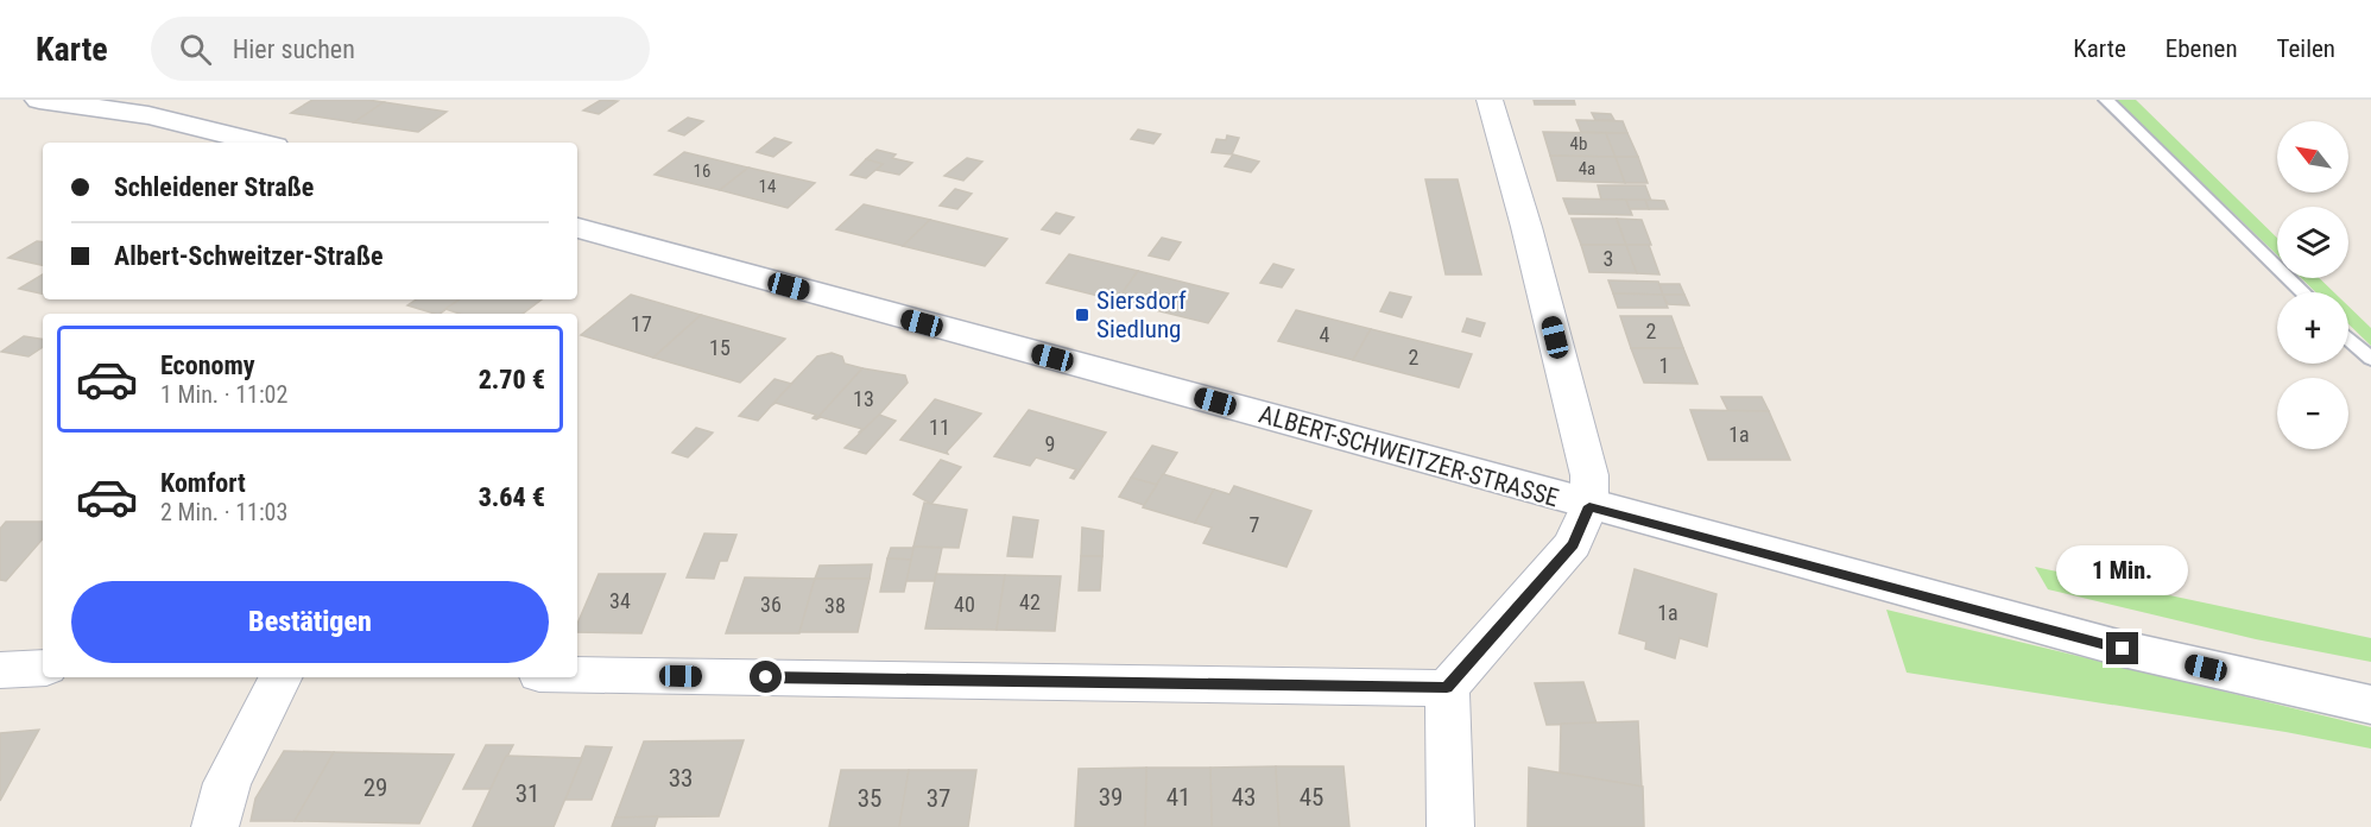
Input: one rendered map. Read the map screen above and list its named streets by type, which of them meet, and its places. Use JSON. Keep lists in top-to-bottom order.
{
  "streets": {
    "main road": ["ALBERT-SCHWEITZER-STRASSE"]
  },
  "places": {
    "transit": ["Siersdorf Siedlung"]
  },
  "house_numbers": [
    "4b",
    "4a",
    "16",
    "14",
    "3",
    "17",
    "2",
    "4",
    "15",
    "2",
    "1",
    "13",
    "11",
    "1a",
    "9",
    "7",
    "34",
    "42",
    "36",
    "40",
    "38",
    "1a",
    "33",
    "29",
    "31",
    "39",
    "41",
    "43",
    "45",
    "35",
    "37"
  ],
  "north": "top left",
  "page": {
    "header": "Karte",
    "search": "Hier suchen",
    "nav": ["Karte", "Ebenen", "Teilen"],
    "map_buttons": ["+", "−"],
    "banner": ["Schleidener Straße", "Albert-Schweitzer-Straße"],
    "list": [
      {
        "name": "Economy",
        "note": "1 Min. · 11:02",
        "value": "2.70 €"
      },
      {
        "name": "Komfort",
        "note": "2 Min. · 11:03",
        "value": "3.64 €"
      }
    ],
    "bubble": "1 Min.",
    "buttons": "Bestätigen"
  }
}
